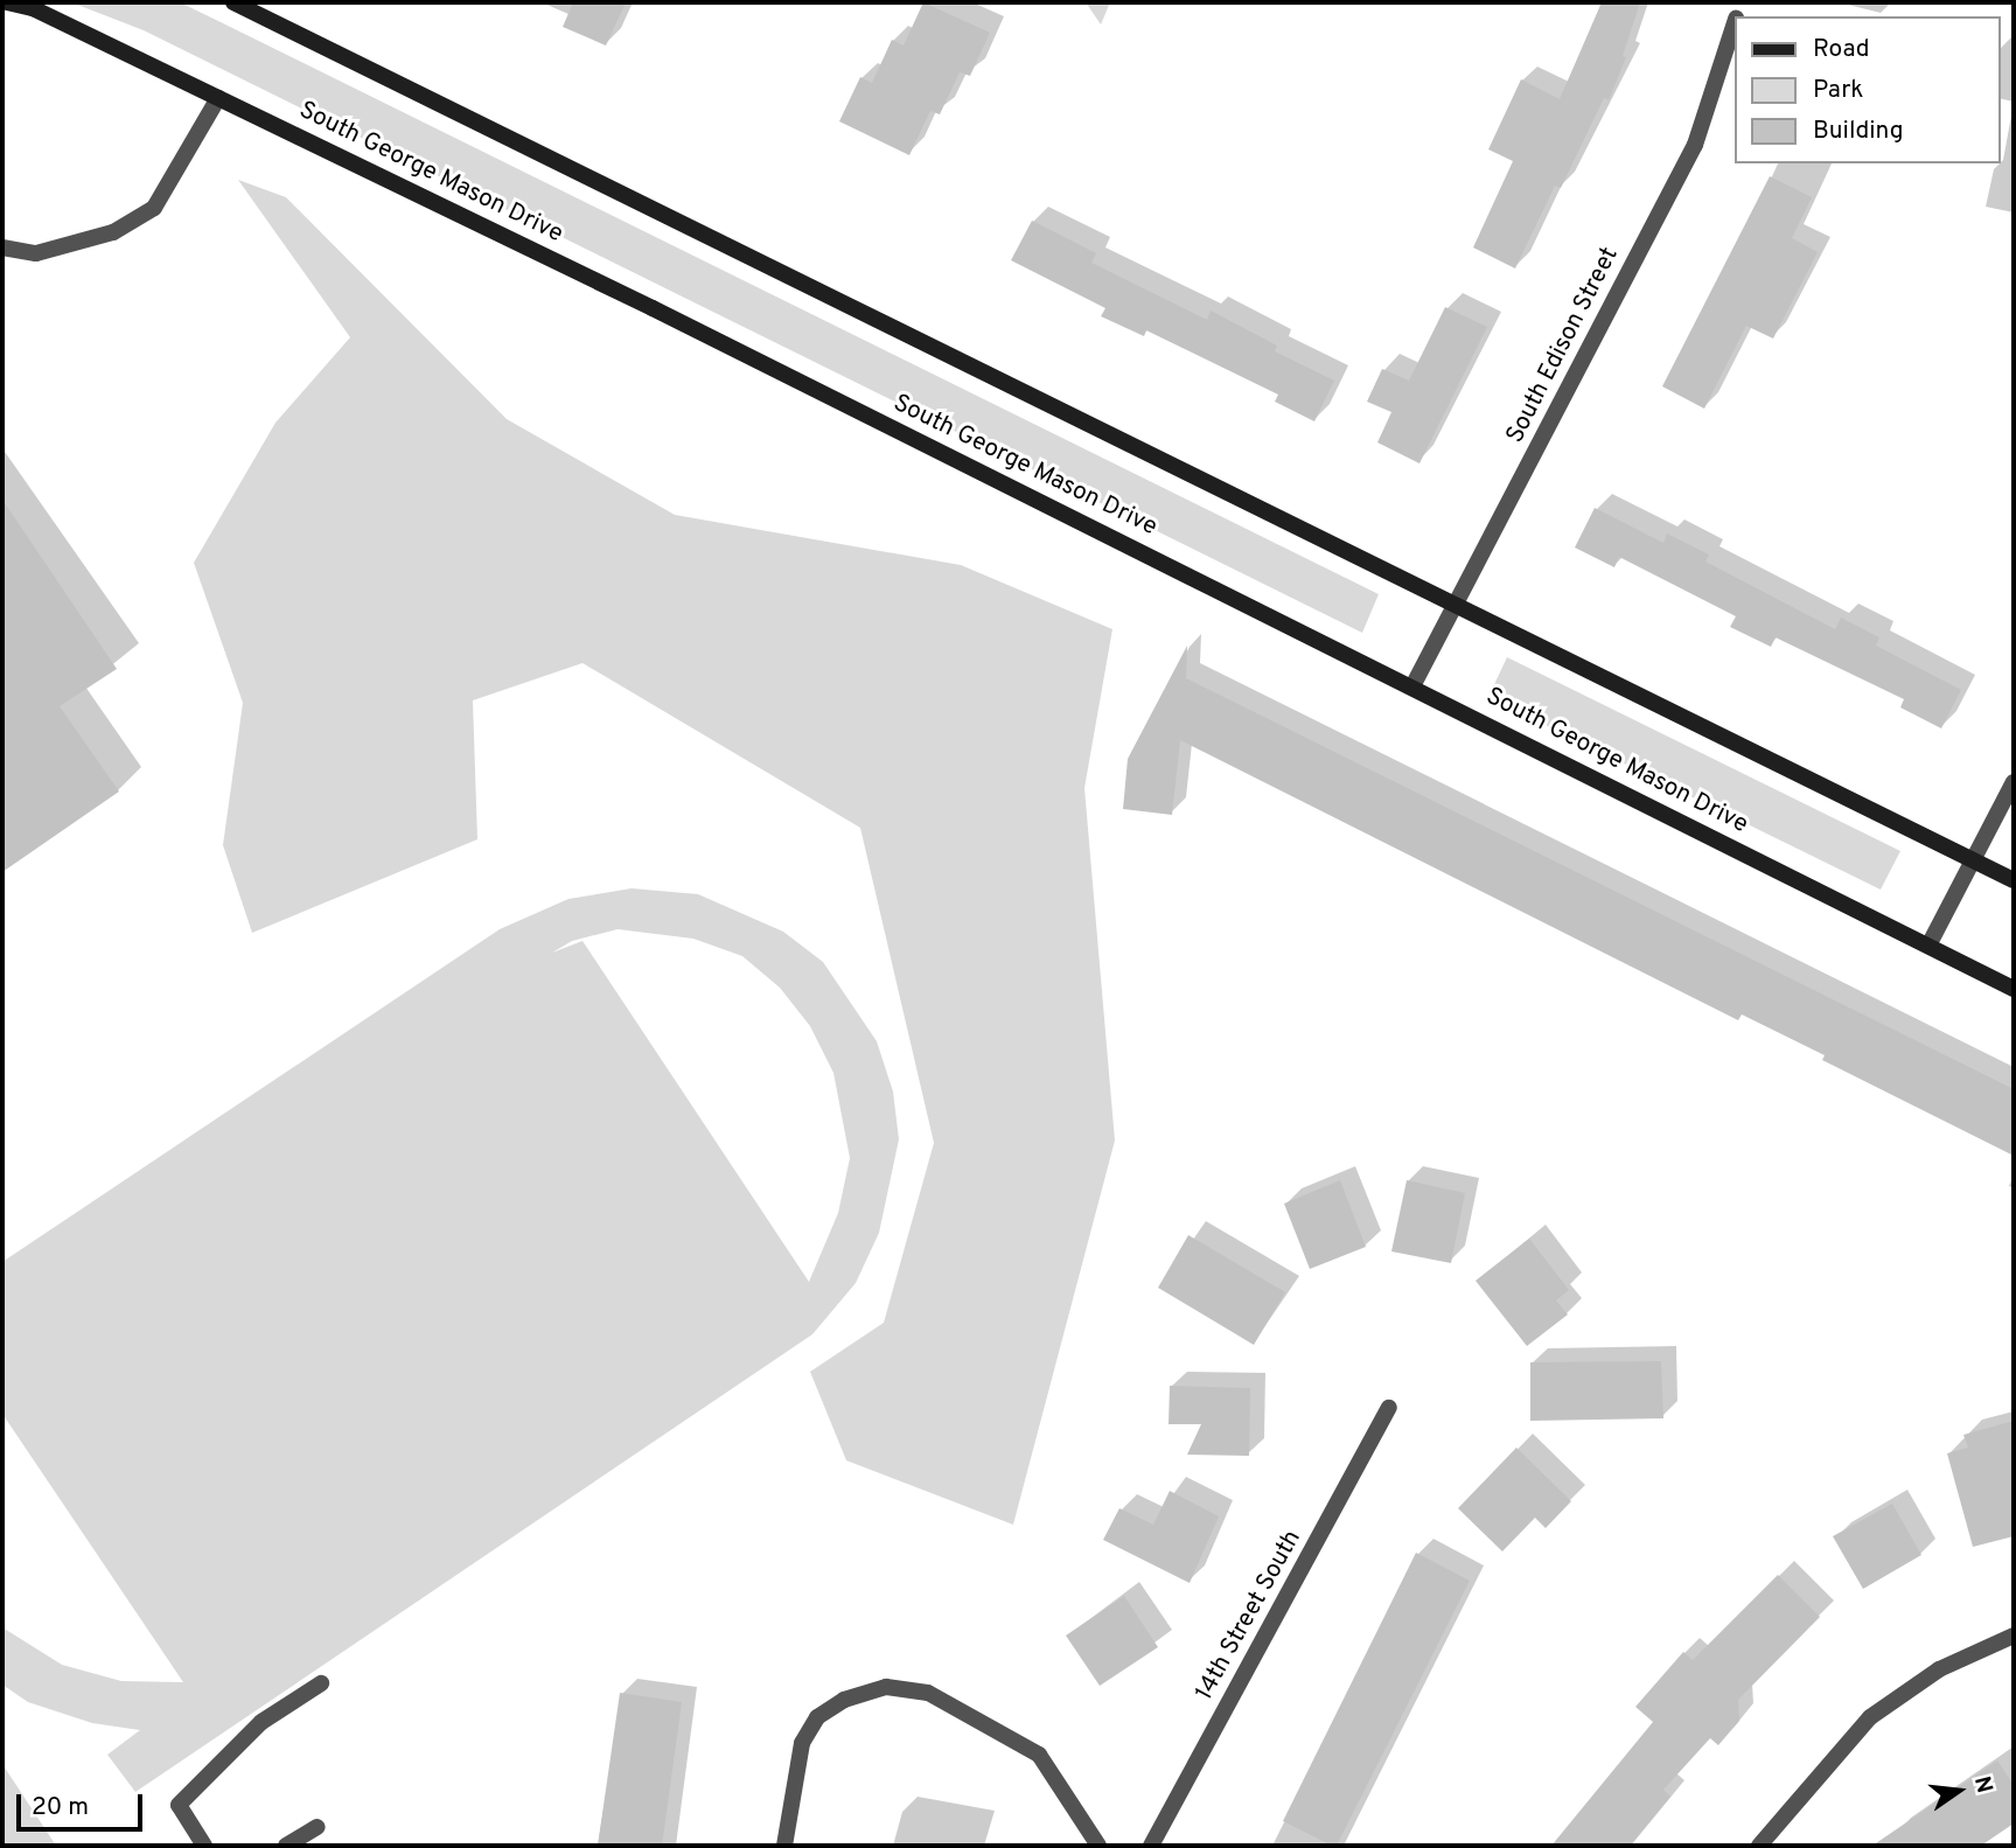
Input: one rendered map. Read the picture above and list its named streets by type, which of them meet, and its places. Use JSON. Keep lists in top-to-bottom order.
{
  "streets": {
    "main road": ["South George Mason Drive"],
    "street": ["South Edison Street", "14th Street South"]
  },
  "crossings": [
    ["South George Mason Drive", "South Edison Street"]
  ],
  "legend": ["Road", "Park", "Building"],
  "scale_bar": "20 m",
  "north": "right"
}
